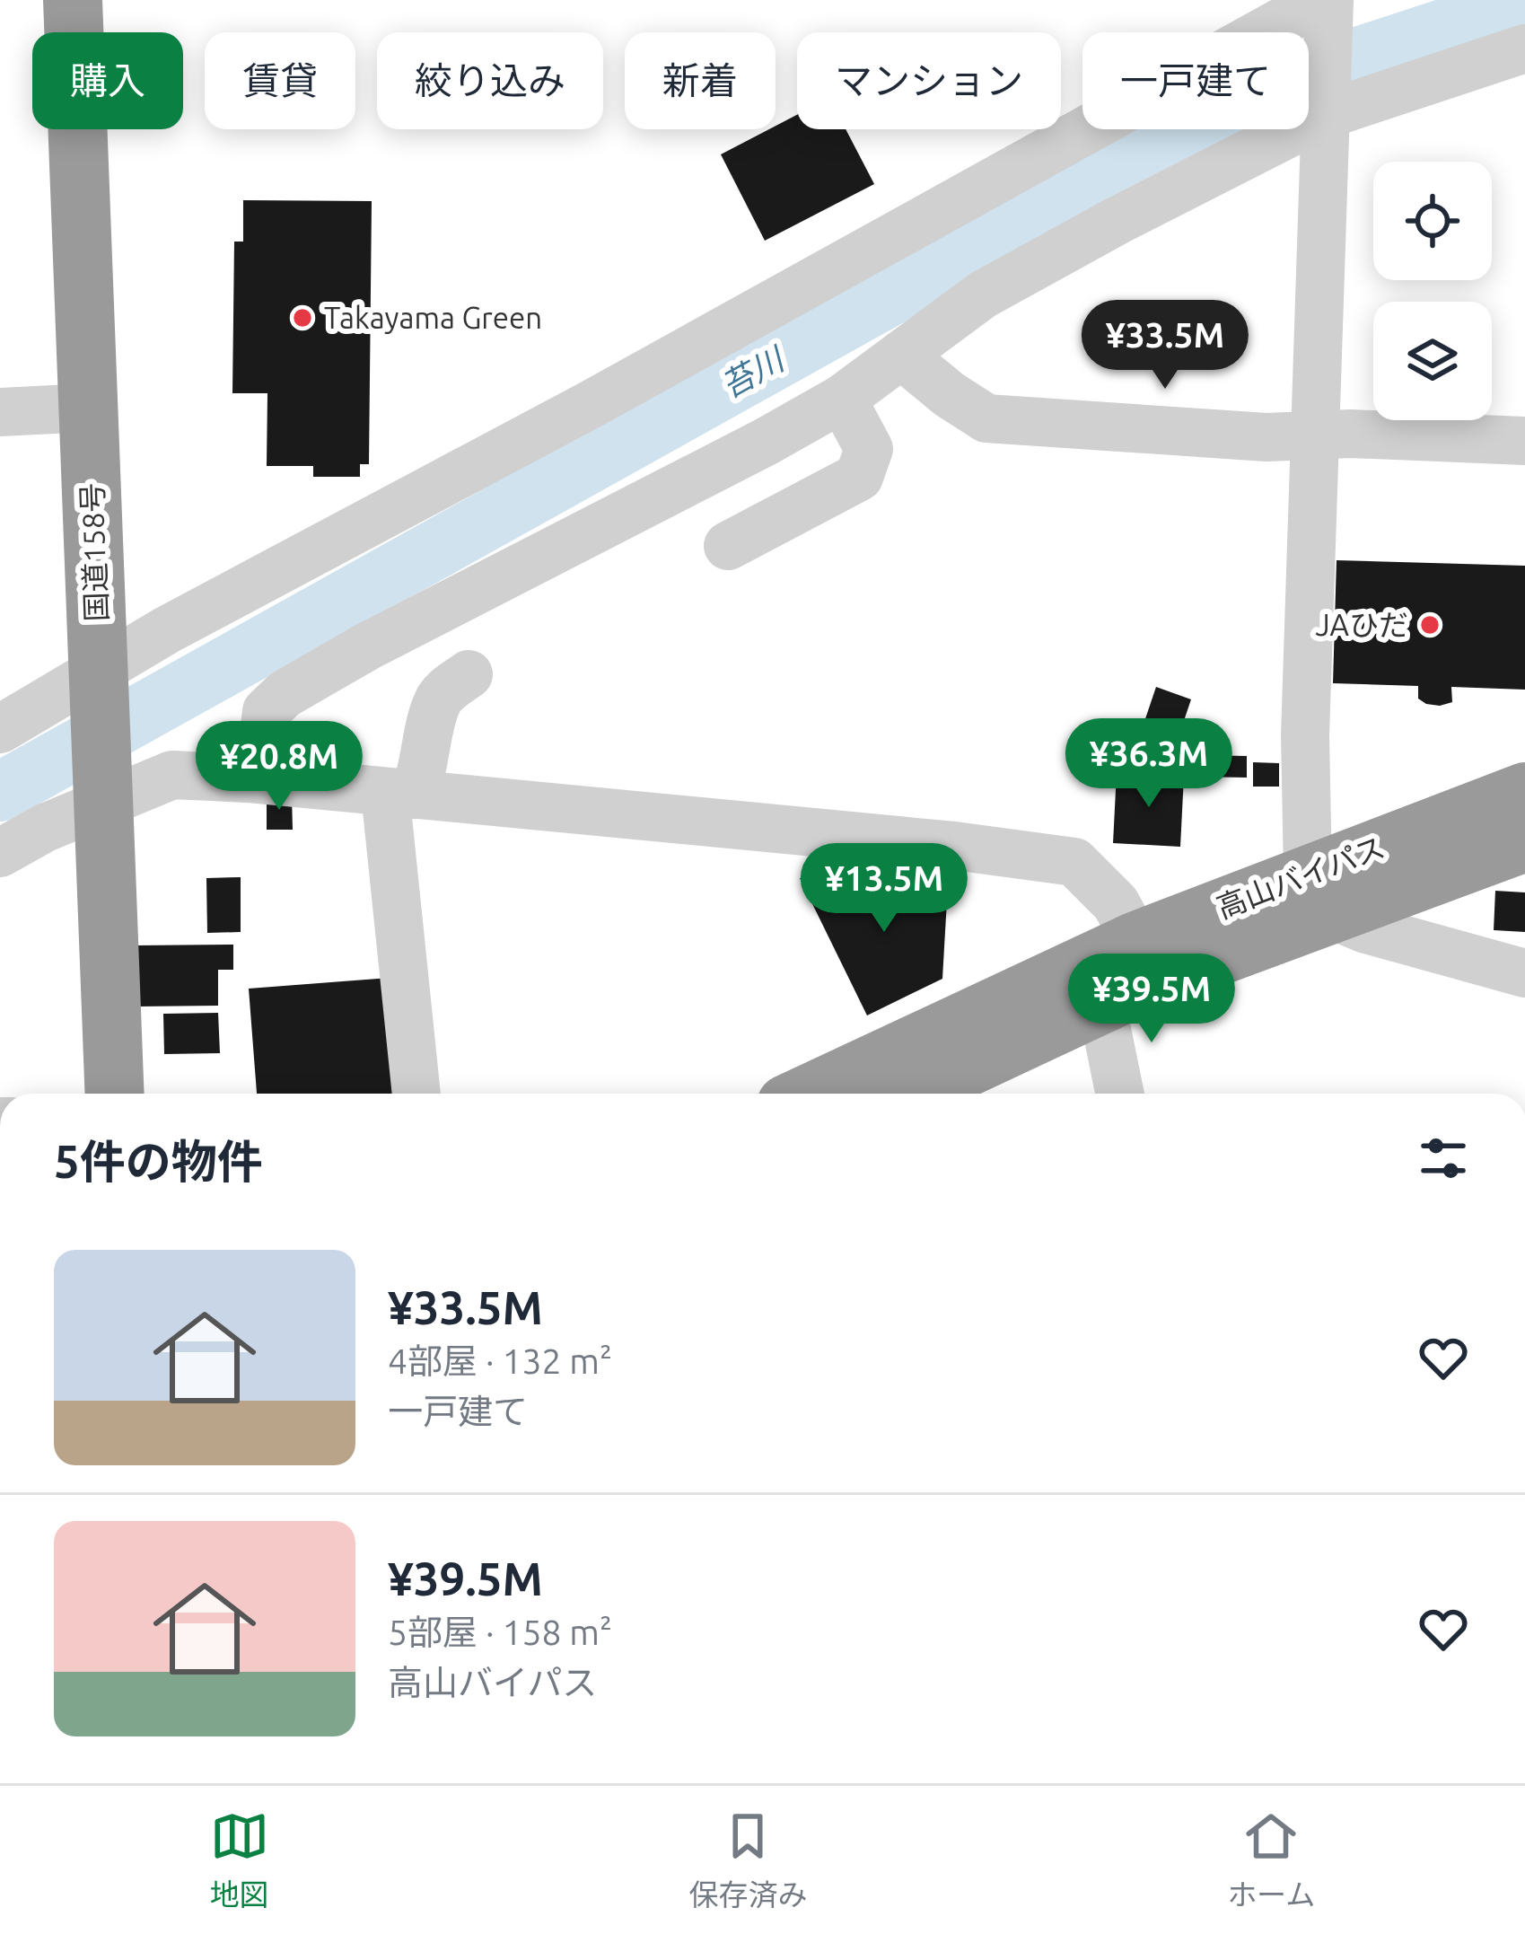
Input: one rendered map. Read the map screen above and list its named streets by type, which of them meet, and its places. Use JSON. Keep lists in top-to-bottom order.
{
  "streets": {
    "highway": ["国道158号", "高山バイパス"]
  },
  "water": ["苔川"],
  "places": ["Takayama Green", "JAひだ"],
  "page": {
    "chip": [
      "購入",
      "賃貸",
      "絞り込み",
      "新着",
      "マンション",
      "一戸建て"
    ],
    "price": [
      "¥33.5M",
      "¥36.3M",
      "¥20.8M",
      "¥13.5M",
      "¥39.5M"
    ],
    "heading": "5件の物件",
    "list": [
      {
        "name": "¥33.5M",
        "note": "4部屋 · 132 m² · 一戸建て"
      },
      {
        "name": "¥39.5M",
        "note": "5部屋 · 158 m² · 高山バイパス"
      }
    ],
    "tabs": ["地図", "保存済み", "ホーム"]
  }
}
